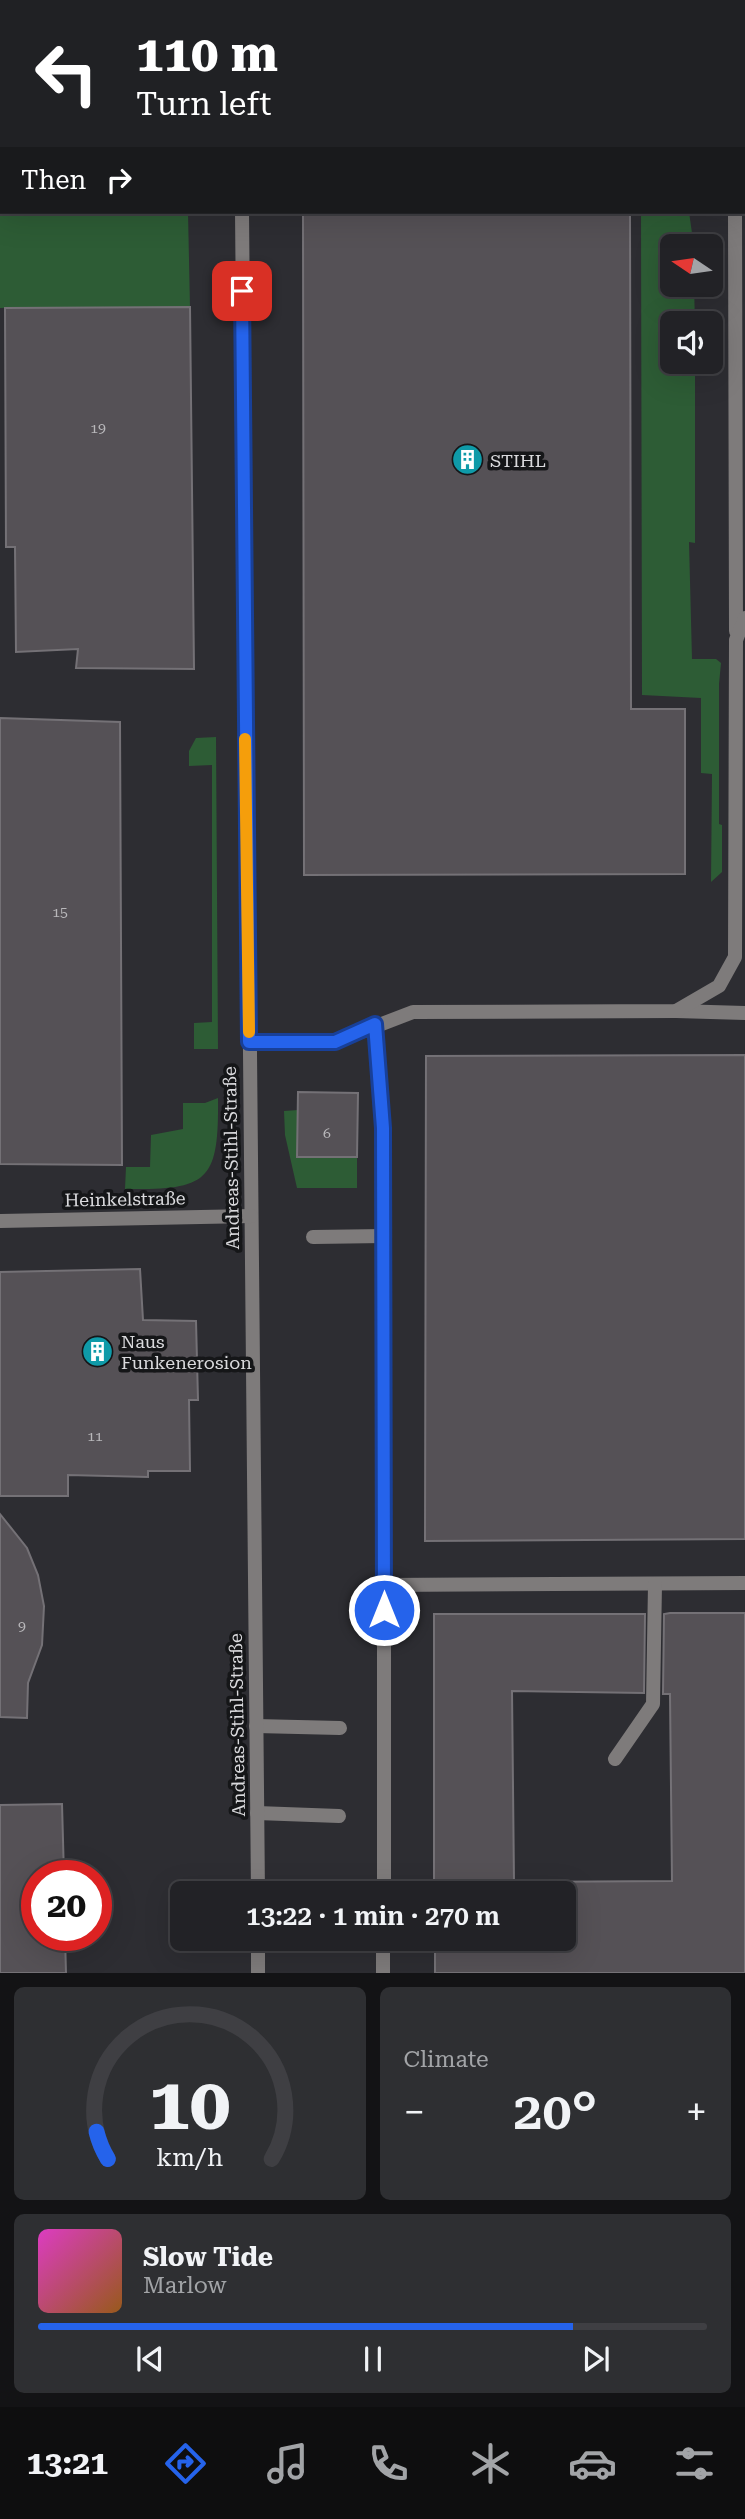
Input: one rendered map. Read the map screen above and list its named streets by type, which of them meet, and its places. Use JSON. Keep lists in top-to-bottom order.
{
  "streets": {
    "street": ["Andreas-Stihl-Straße", "Heinkelstraße"]
  },
  "crossings": [
    ["Andreas-Stihl-Straße", "Heinkelstraße"]
  ],
  "places": {
    "building": ["STIHL", "Naus Funkenerosion"]
  },
  "house_numbers": [
    "19",
    "15",
    "6",
    "11",
    "9"
  ],
  "north": "left",
  "page": {
    "turn": ["110 m", "Turn left"],
    "then": "Then",
    "limit": "20",
    "trip": "13:22 · 1 min · 270 m",
    "tile": "Climate",
    "heat": ["−", "20°", "+"],
    "song": ["Slow Tide", "Marlow"],
    "tabs": "13:21",
    "gauge": ["10", "km/h"]
  }
}
